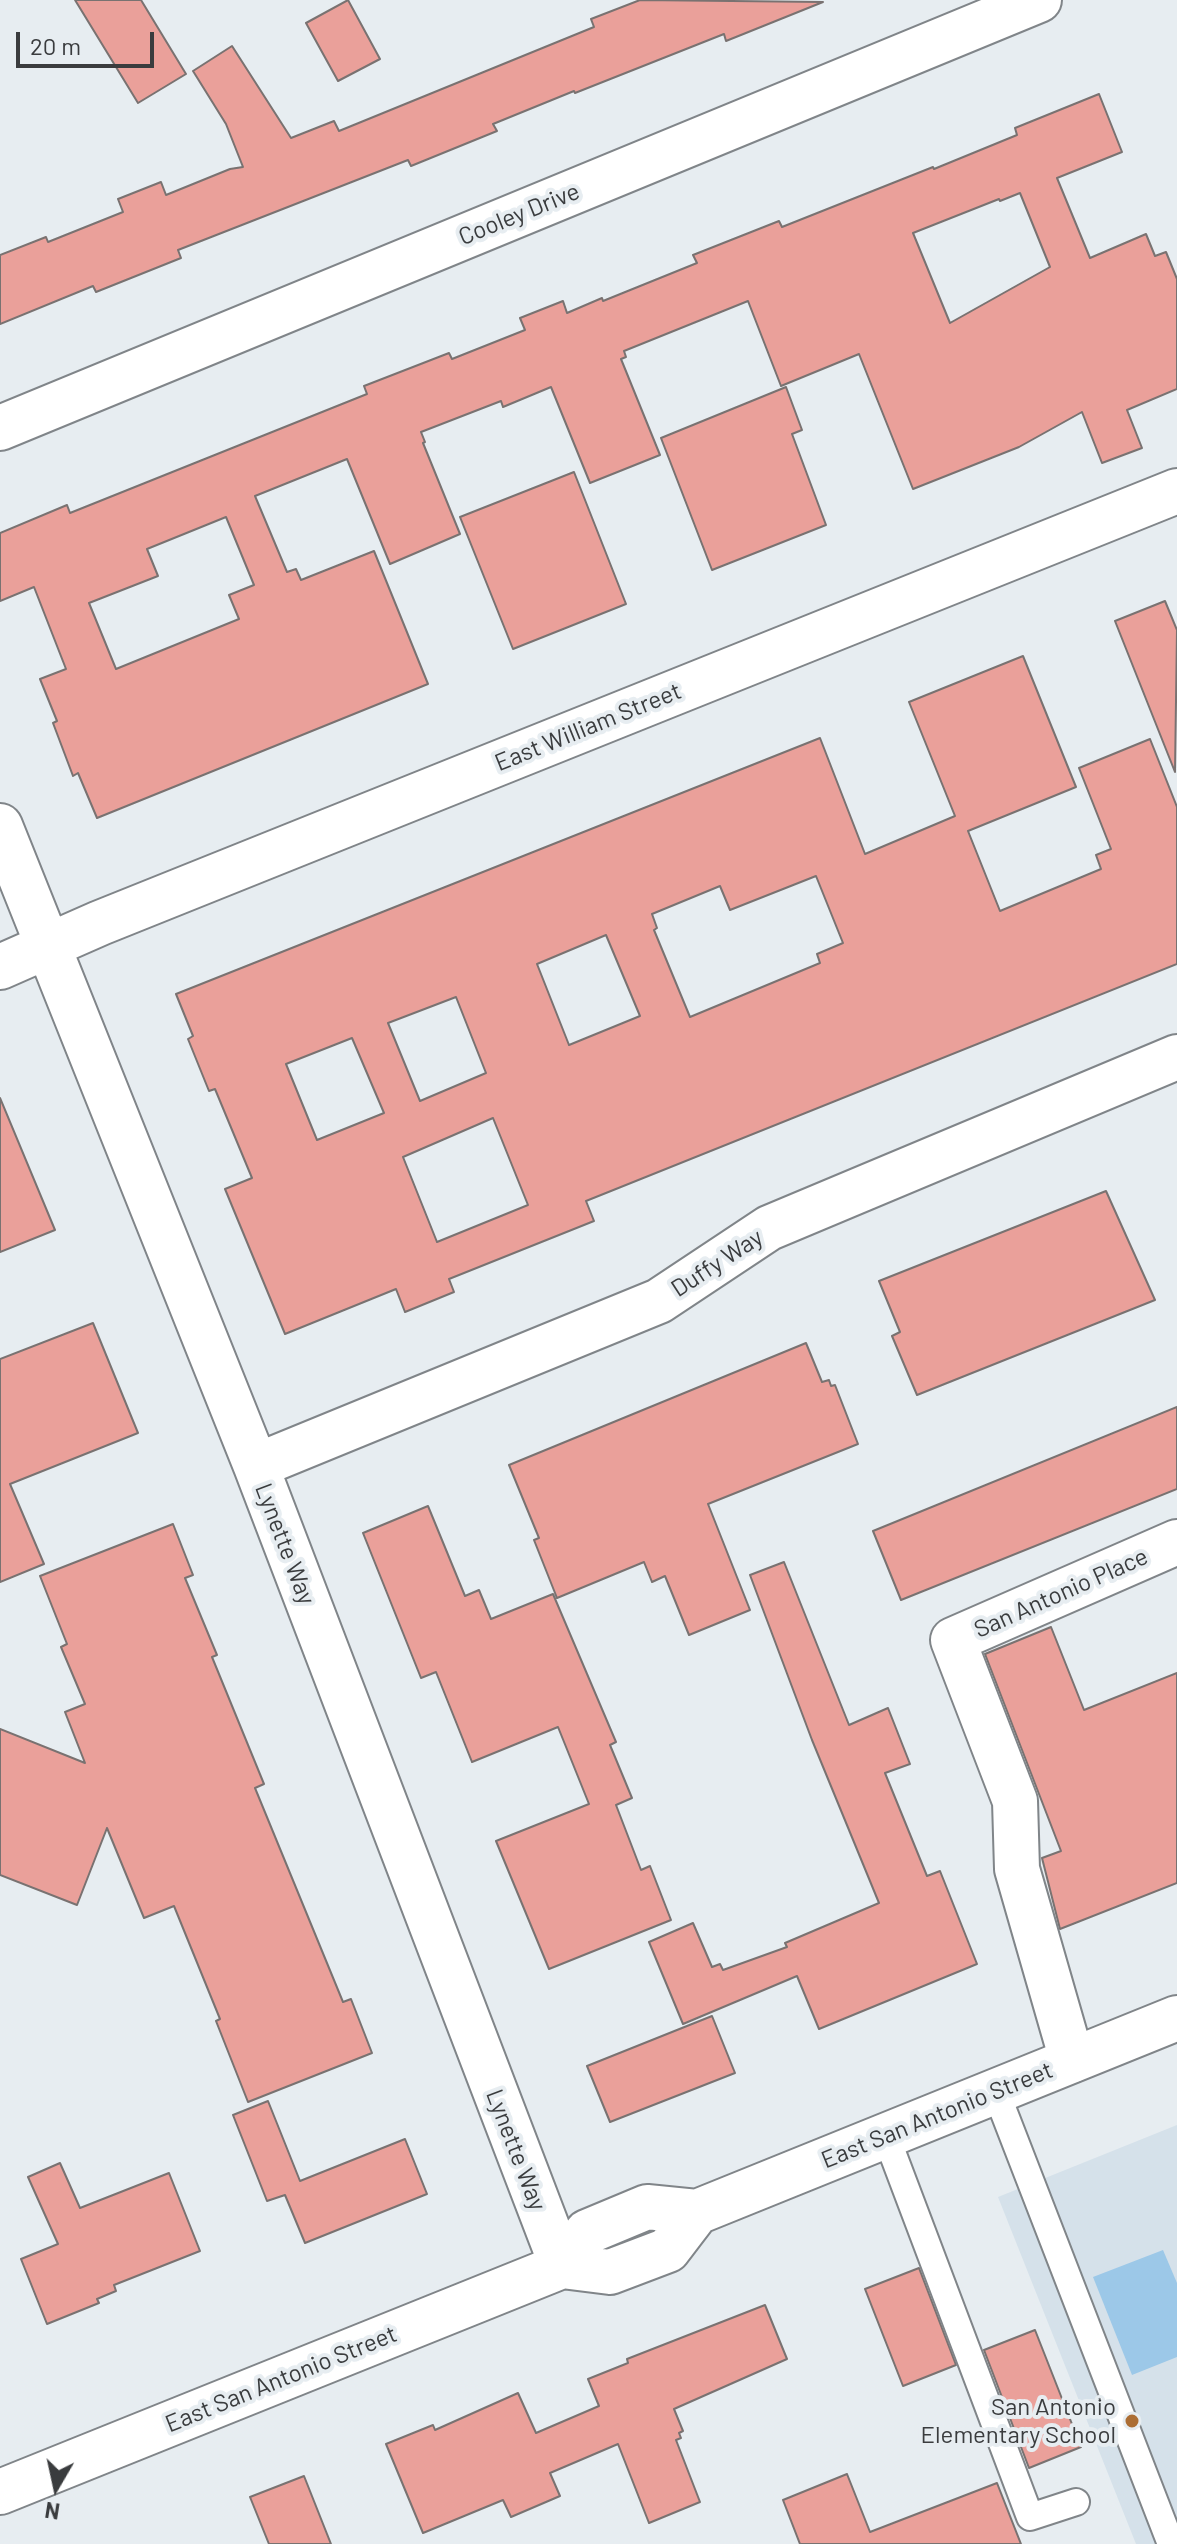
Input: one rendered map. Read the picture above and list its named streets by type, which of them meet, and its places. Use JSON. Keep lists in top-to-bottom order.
{
  "streets": {
    "street": [
      "Cooley Drive",
      "East William Street",
      "Duffy Way",
      "Lynette Way",
      "San Antonio Place",
      "East San Antonio Street"
    ]
  },
  "crossings": [
    ["East William Street", "Lynette Way"],
    ["Duffy Way", "Lynette Way"],
    ["Lynette Way", "East San Antonio Street"],
    ["San Antonio Place", "East San Antonio Street"]
  ],
  "places": ["San Antonio Elementary School"],
  "scale_bar": "20 m",
  "north": "bottom"
}
